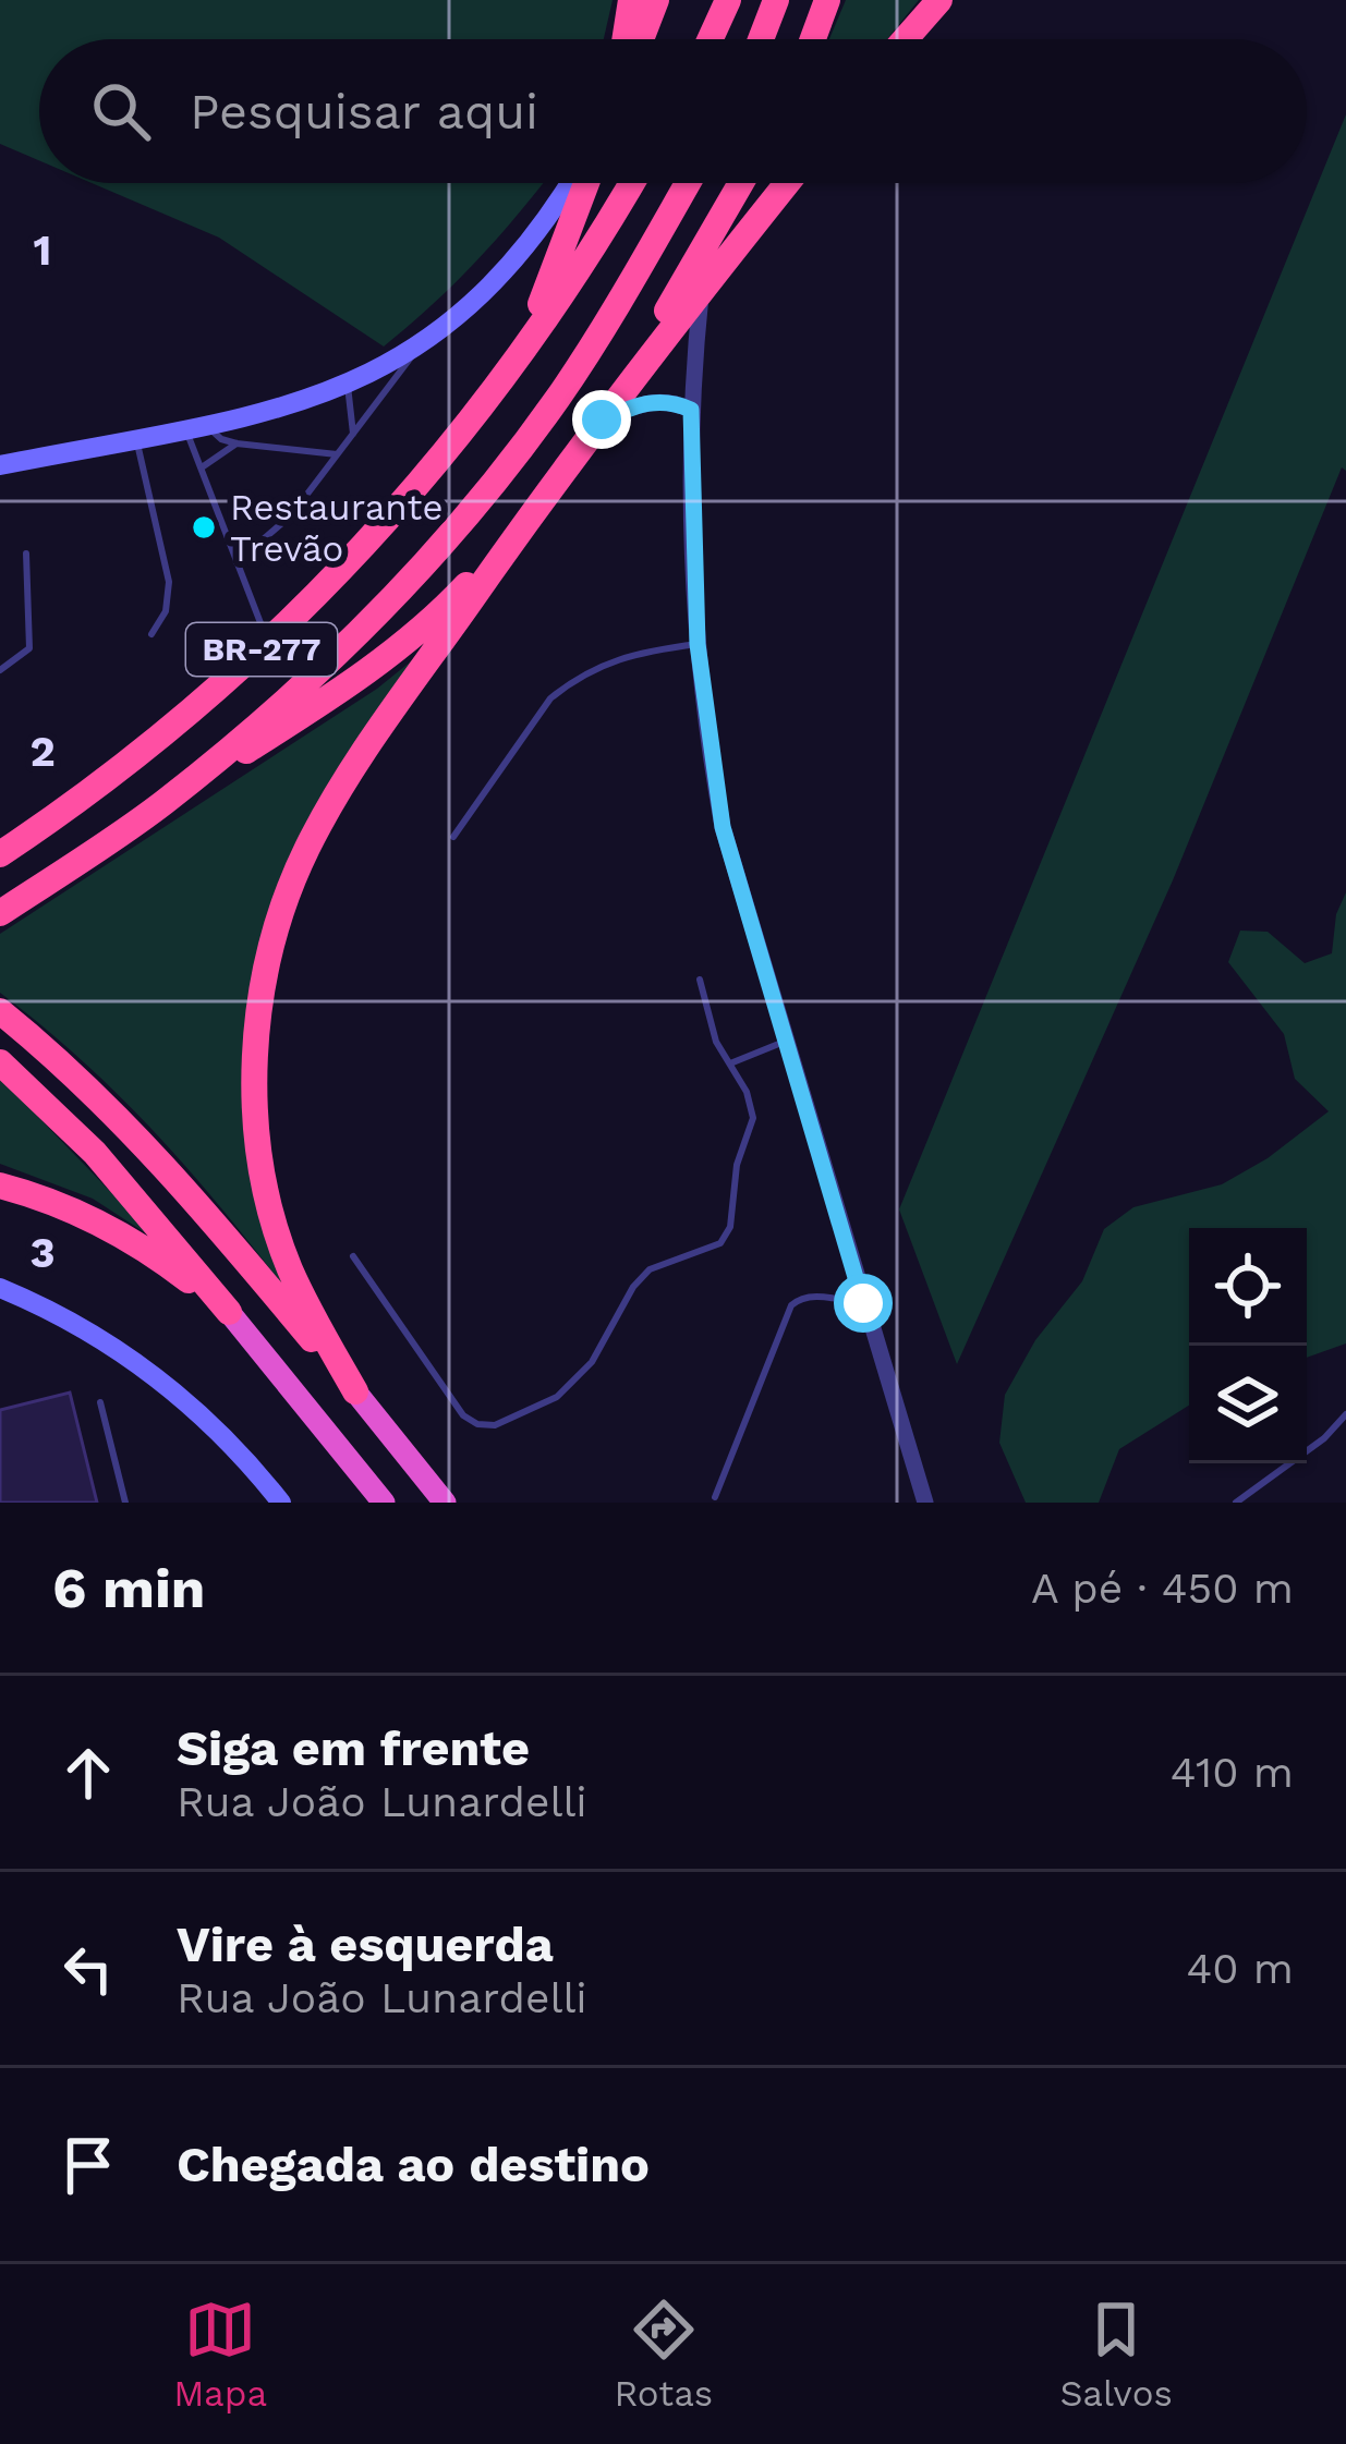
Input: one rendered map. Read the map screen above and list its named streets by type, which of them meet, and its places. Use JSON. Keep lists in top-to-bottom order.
{
  "streets": {
    "highway": ["BR-277"]
  },
  "places": ["Restaurante Trevão"],
  "page": {
    "search": "Pesquisar aqui",
    "heading": ["6 min", "A pé · 450 m"],
    "list": [
      ["Siga em frente", "Rua João Lunardelli", "410 m"],
      ["Vire à esquerda", "Rua João Lunardelli", "40 m"],
      "Chegada ao destino"
    ],
    "nav": ["Mapa", "Rotas", "Salvos"]
  },
  "grid": {
    "rows": ["1", "2", "3"]
  }
}
